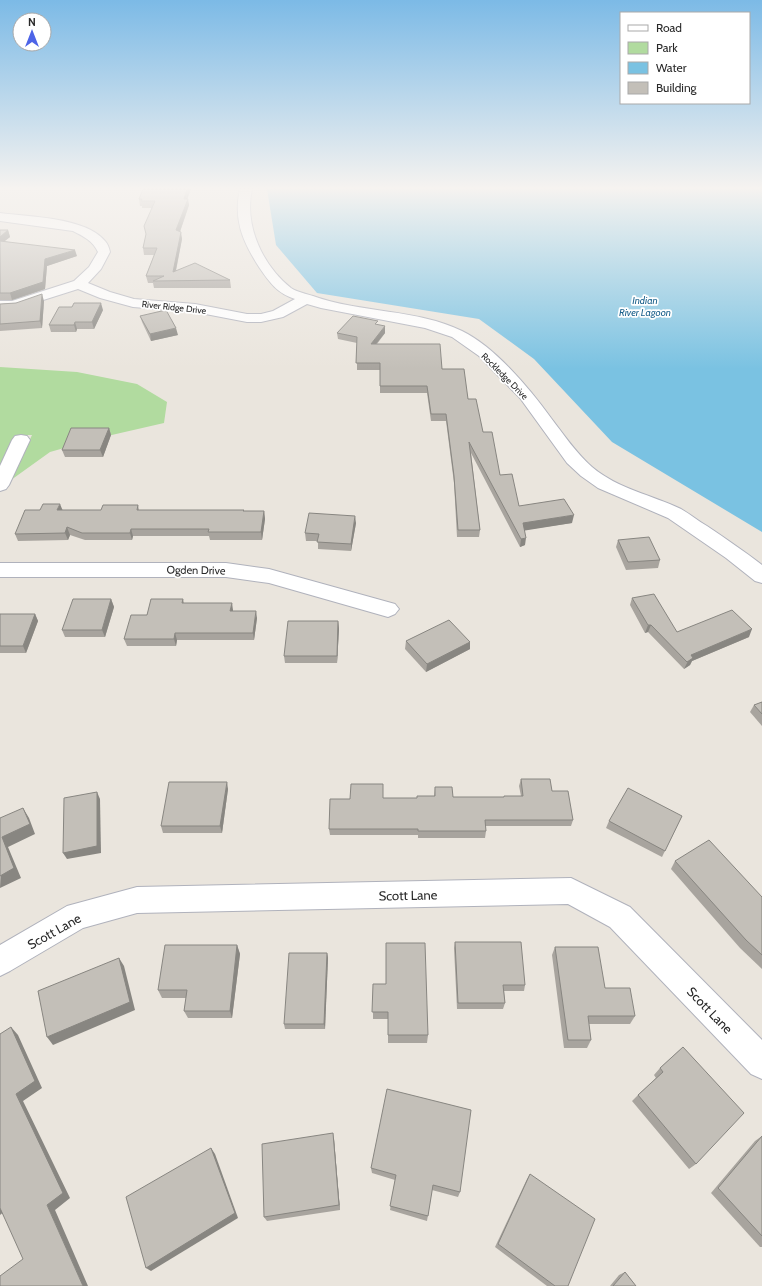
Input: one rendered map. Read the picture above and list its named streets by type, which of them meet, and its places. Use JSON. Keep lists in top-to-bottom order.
{
  "streets": {
    "street": [
      "River Ridge Drive",
      "Rockledge Drive",
      "Ogden Drive",
      "Scott Lane"
    ]
  },
  "crossings": [
    ["River Ridge Drive", "Rockledge Drive"]
  ],
  "water": ["Indian River Lagoon"],
  "legend": [
    "Road",
    "Park",
    "Water",
    "Building"
  ],
  "north": "top"
}
